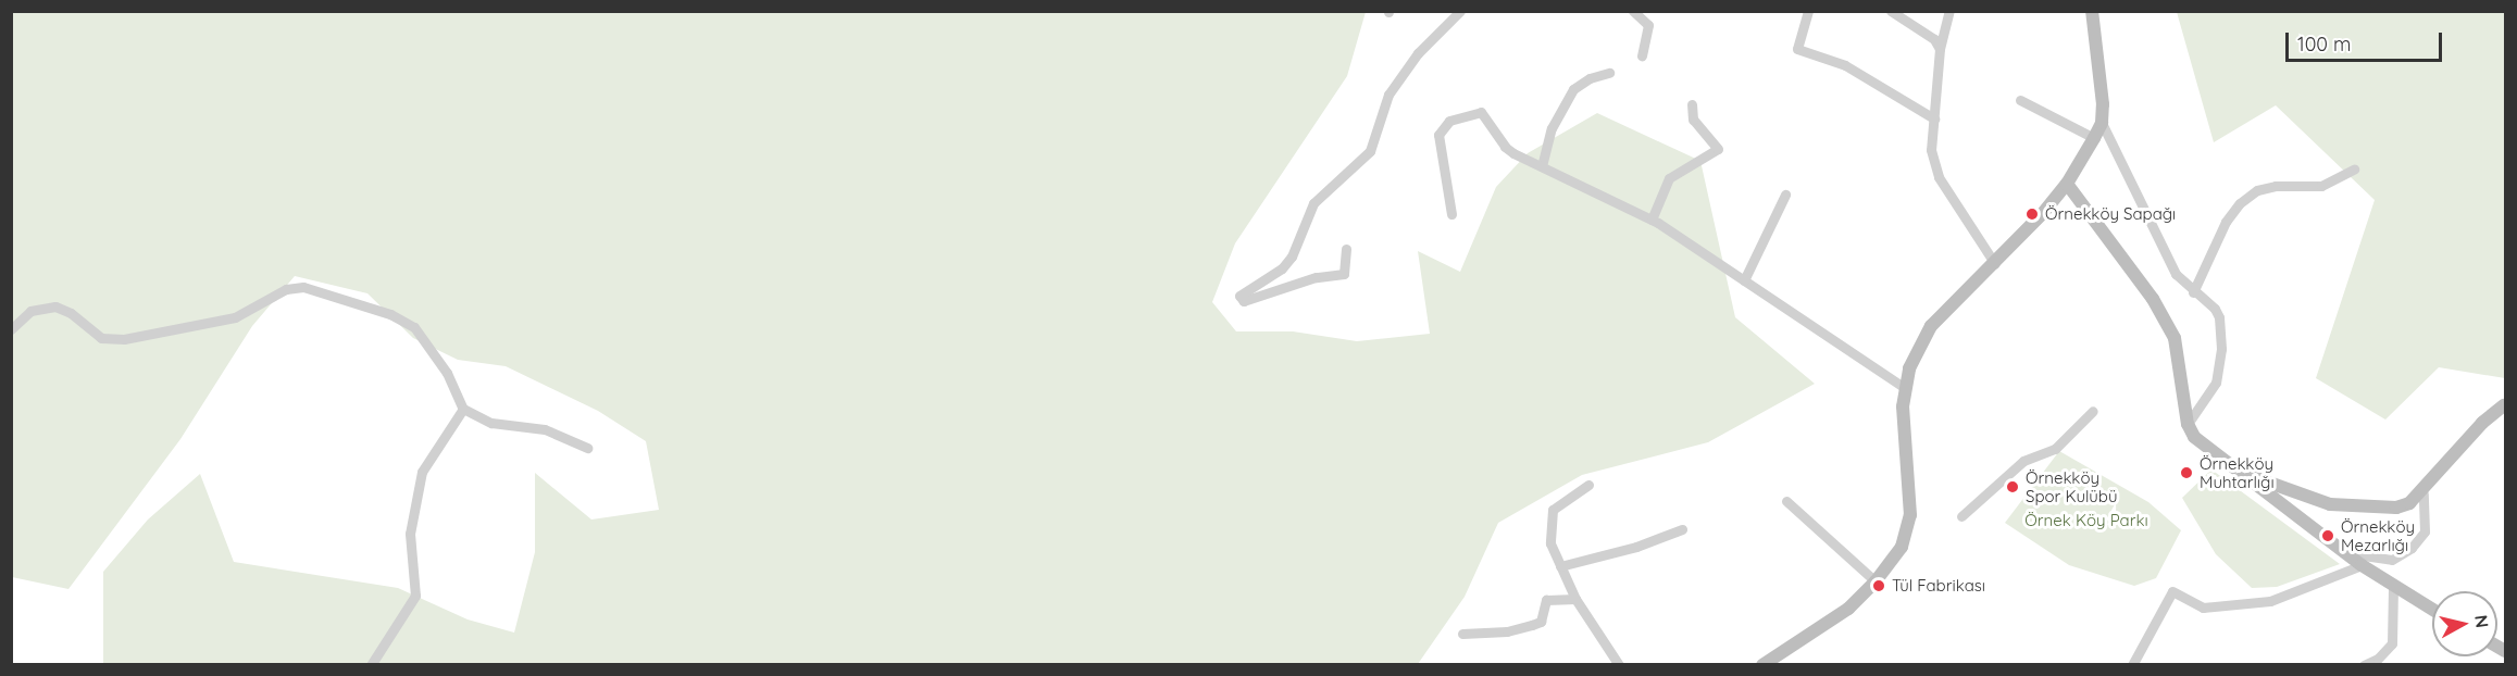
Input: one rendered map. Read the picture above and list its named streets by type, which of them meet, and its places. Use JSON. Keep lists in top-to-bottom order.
{
  "parks": ["Örnek Köy Parkı"],
  "places": [
    "Örnekköy Sapağı",
    "Örnekköy Muhtarlığı",
    "Örnekköy Spor Kulübü",
    "Örnekköy Mezarlığı",
    "Tül Fabrikası"
  ],
  "scale_bar": "100 m",
  "north": "right"
}
